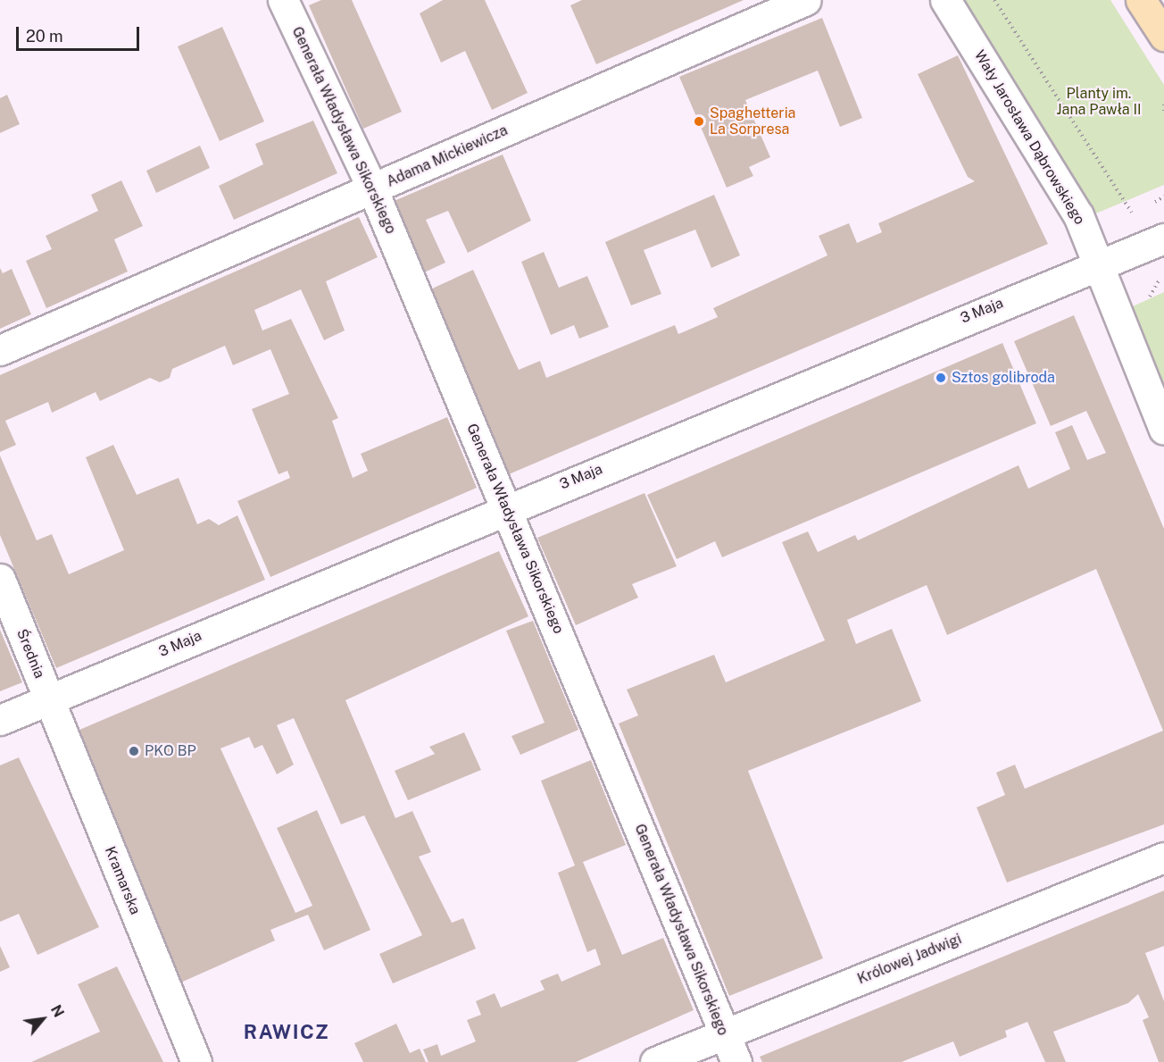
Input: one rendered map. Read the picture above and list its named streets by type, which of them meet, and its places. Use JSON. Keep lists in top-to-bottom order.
{
  "streets": {
    "street": [
      "Generała Władysława Sikorskiego",
      "Wały Jarosława Dąbrowskiego",
      "Adama Mickiewicza",
      "3 Maja",
      "Średnia",
      "Kramarska",
      "Królowej Jadwigi"
    ]
  },
  "crossings": [
    ["Generała Władysława Sikorskiego", "Adama Mickiewicza"],
    ["Generała Władysława Sikorskiego", "3 Maja"],
    ["Generała Władysława Sikorskiego", "Królowej Jadwigi"],
    ["Wały Jarosława Dąbrowskiego", "3 Maja"],
    ["3 Maja", "Średnia"],
    ["3 Maja", "Kramarska"],
    ["Średnia", "Kramarska"]
  ],
  "districts": ["RAWICZ"],
  "parks": ["Planty im. Jana Pawła II"],
  "places": ["Spaghetteria La Sorpresa", "Sztos golibroda", "PKO BP"],
  "scale_bar": "20 m",
  "north": "top right"
}
